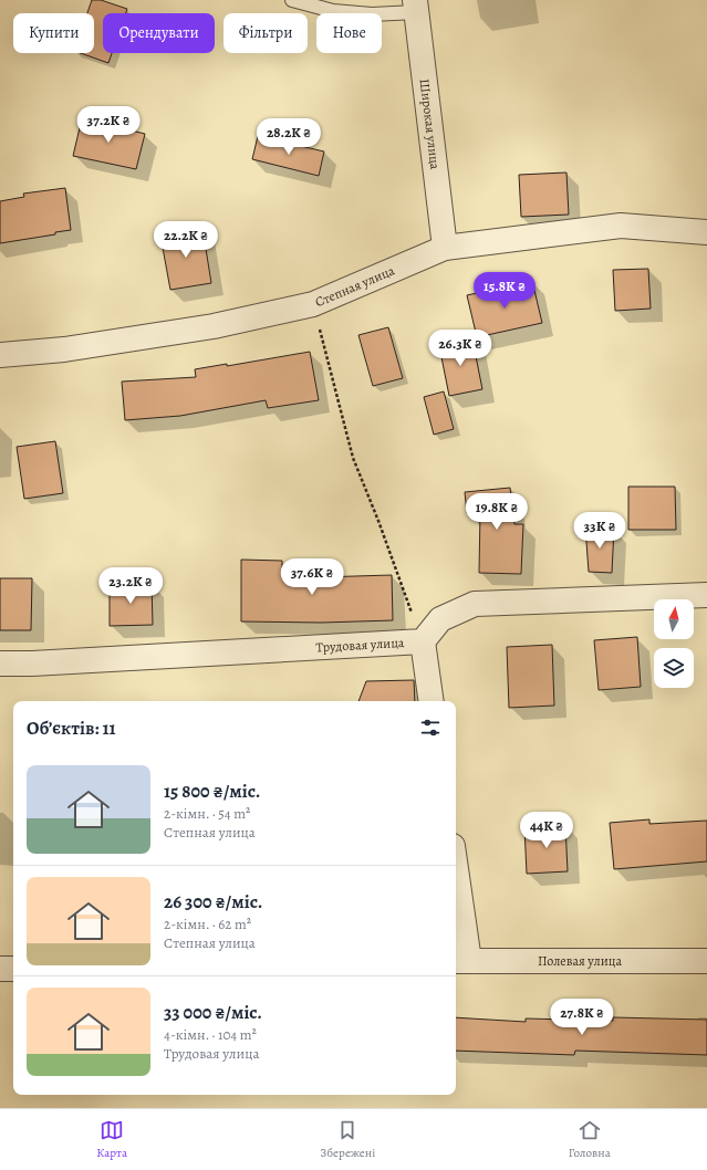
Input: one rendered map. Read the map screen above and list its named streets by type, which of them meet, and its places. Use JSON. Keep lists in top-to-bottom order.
{
  "streets": {
    "street": [
      "Широкая улица",
      "Степная улица",
      "Трудовая улица",
      "Полевая улица"
    ]
  },
  "crossings": [
    ["Широкая улица", "Степная улица"]
  ],
  "north": "top",
  "page": {
    "chip": [
      "Купити",
      "Орендувати",
      "Фільтри",
      "Нове"
    ],
    "price": [
      "37.2K ₴",
      "28.2K ₴",
      "22.2K ₴",
      "15.8K ₴",
      "26.3K ₴",
      "19.8K ₴",
      "33K ₴",
      "37.6K ₴",
      "23.2K ₴",
      "44K ₴",
      "27.8K ₴"
    ],
    "heading": "Об’єктів: 11",
    "list": [
      {
        "name": "15 800 ₴/міс.",
        "note": "2-кімн. · 54 m² · Степная улица"
      },
      {
        "name": "26 300 ₴/міс.",
        "note": "2-кімн. · 62 m² · Степная улица"
      },
      {
        "name": "33 000 ₴/міс.",
        "note": "4-кімн. · 104 m² · Трудовая улица"
      }
    ],
    "tabs": ["Карта", "Збережені", "Головна"]
  }
}
